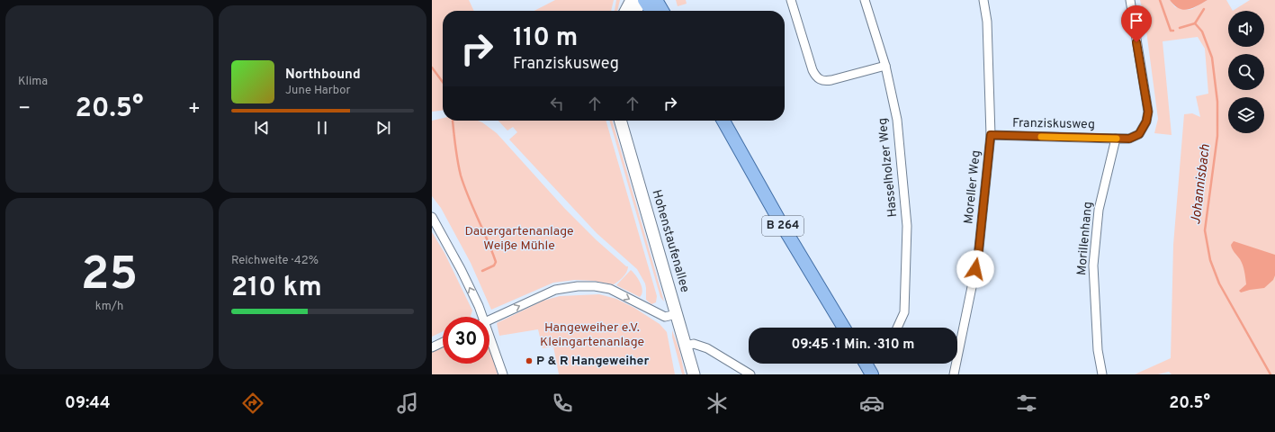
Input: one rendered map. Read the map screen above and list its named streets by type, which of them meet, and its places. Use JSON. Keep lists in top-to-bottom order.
{
  "streets": {
    "main road": ["B 264", "Hohenstaufenallee"],
    "street": [
      "Franziskusweg",
      "Hasselholzer Weg",
      "Moreller Weg",
      "Morillenhang"
    ]
  },
  "crossings": [
    ["Franziskusweg", "Moreller Weg"],
    ["Franziskusweg", "Morillenhang"]
  ],
  "water": ["Johannisbach"],
  "parks": ["Dauergartenanlage Weiße Mühle", "Hangeweiher e.V. Kleingartenanlage"],
  "places": ["P & R Hangeweiher"],
  "page": {
    "tile": [
      "Klima",
      ["25", "km/h"],
      ["Reichweite · 42%", "210 km"]
    ],
    "turn": ["110 m", "Franziskusweg"],
    "song": ["Northbound", "June Harbor"],
    "heat": ["−", "20.5°", "+"],
    "limit": "30",
    "trip": "09:45 · 1 Min. · 310 m",
    "tabs": ["09:44", "20.5°"]
  }
}
